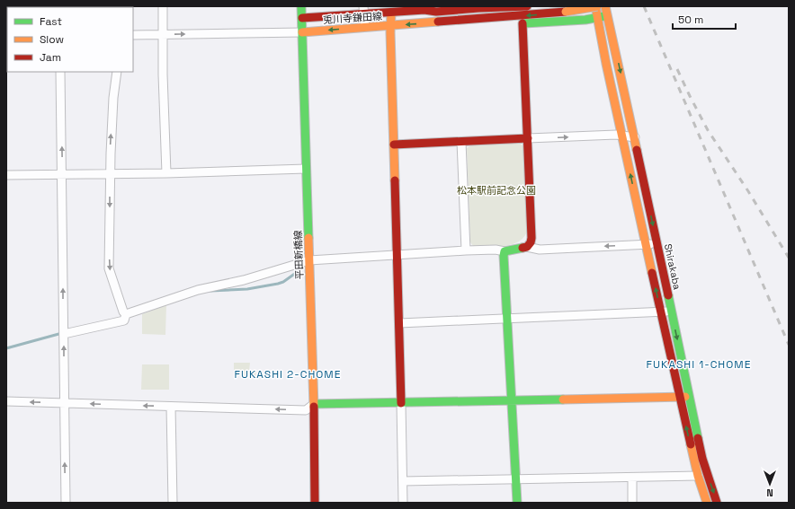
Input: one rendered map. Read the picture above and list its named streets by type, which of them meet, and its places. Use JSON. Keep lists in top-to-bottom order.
{
  "streets": {
    "street": ["兎川寺鎌田線", "平田新橋線", "Shirakaba"]
  },
  "crossings": [
    ["兎川寺鎌田線", "平田新橋線"]
  ],
  "districts": ["FUKASHI 1-CHOME", "FUKASHI 2-CHOME"],
  "parks": ["松本駅前記念公園"],
  "legend": ["Fast", "Slow", "Jam"],
  "scale_bar": "50 m",
  "north": "bottom"
}
